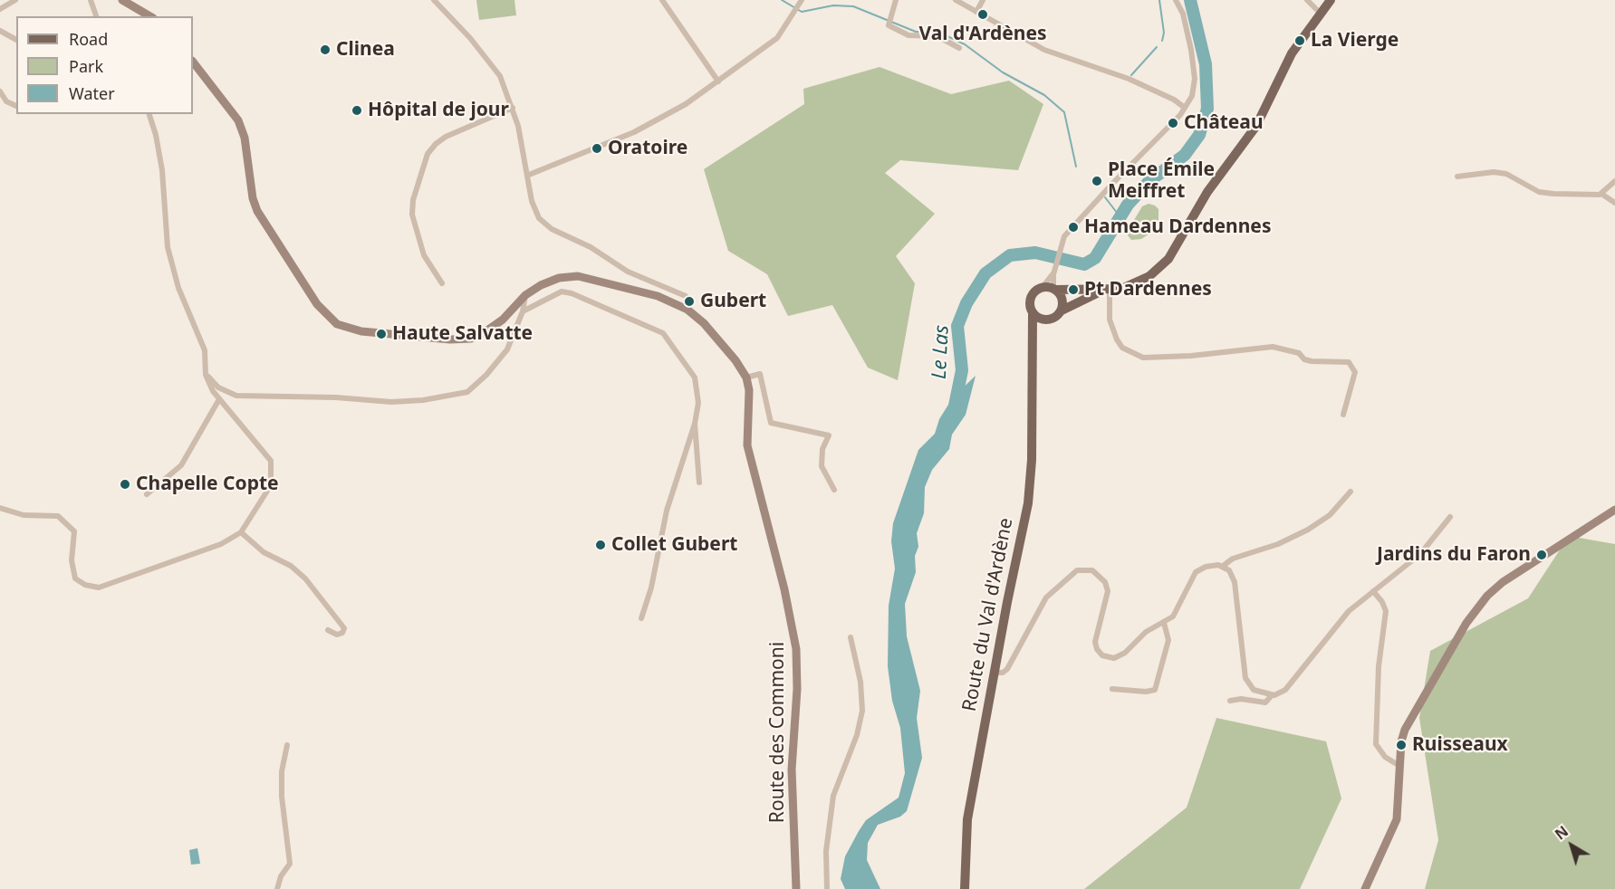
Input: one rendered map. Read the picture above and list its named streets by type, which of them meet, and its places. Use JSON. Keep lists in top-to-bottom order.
{
  "streets": {
    "main road": ["Route du Val d'Ardène"],
    "street": ["Route des Commoni"]
  },
  "water": ["Le Las"],
  "places": [
    "Val d'Ardènes",
    "La Vierge",
    "Clinea",
    "Hôpital de jour",
    "Château",
    "Oratoire",
    "Place Émile Meiffret",
    "Hameau Dardennes",
    "Pt Dardennes",
    "Gubert",
    "Haute Salvatte",
    "Chapelle Copte",
    "Collet Gubert",
    "Jardins du Faron",
    "Ruisseaux"
  ],
  "legend": ["Road", "Park", "Water"],
  "north": "top left"
}
